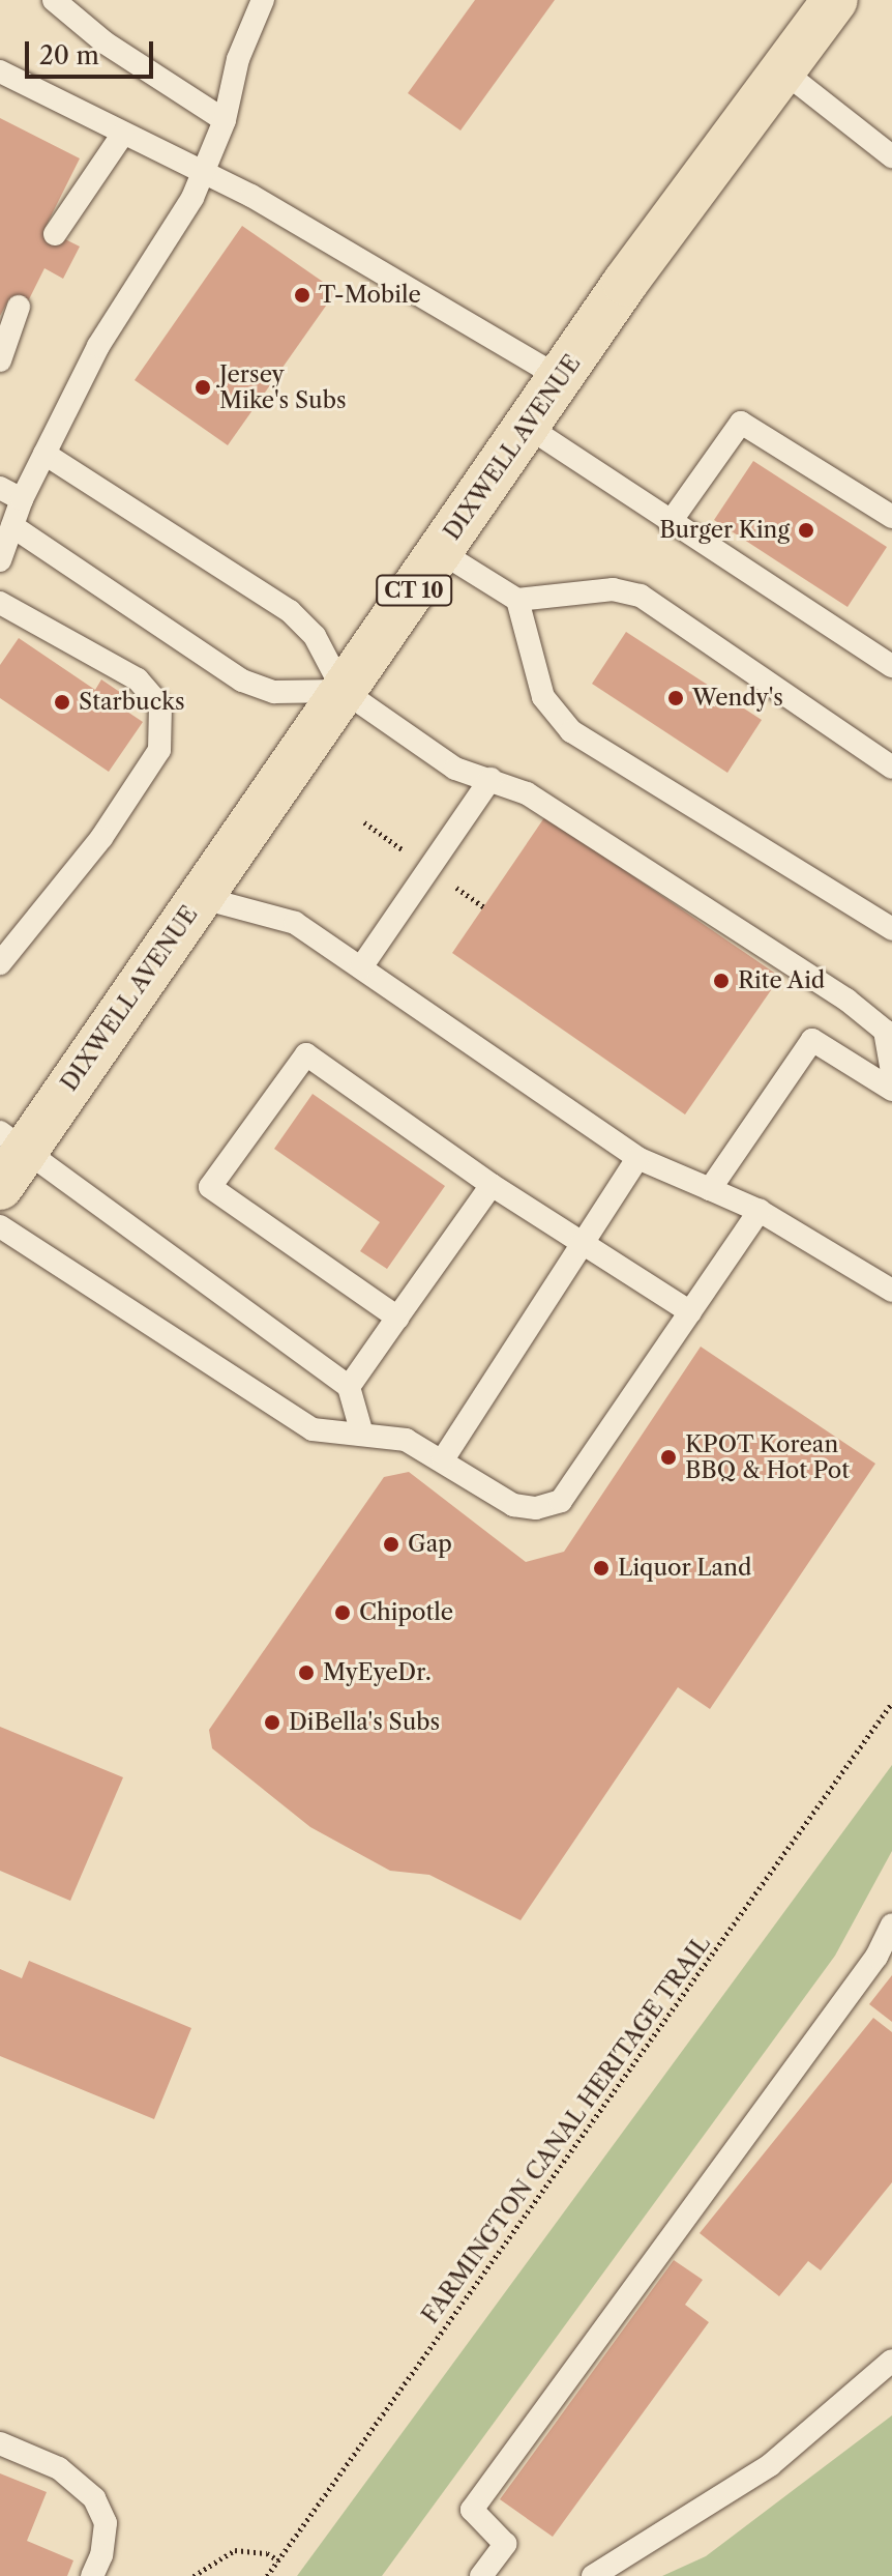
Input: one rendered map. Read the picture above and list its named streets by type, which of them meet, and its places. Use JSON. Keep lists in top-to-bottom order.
{
  "streets": {
    "main road": ["DIXWELL AVENUE", "CT 10"],
    "path": ["FARMINGTON CANAL HERITAGE TRAIL"]
  },
  "places": [
    "T-Mobile",
    "Jersey Mike's Subs",
    "Burger King",
    "Wendy's",
    "Starbucks",
    "Rite Aid",
    "KPOT Korean BBQ & Hot Pot",
    "Gap",
    "Liquor Land",
    "Chipotle",
    "MyEyeDr.",
    "DiBella's Subs"
  ],
  "scale_bar": "20 m"
}
